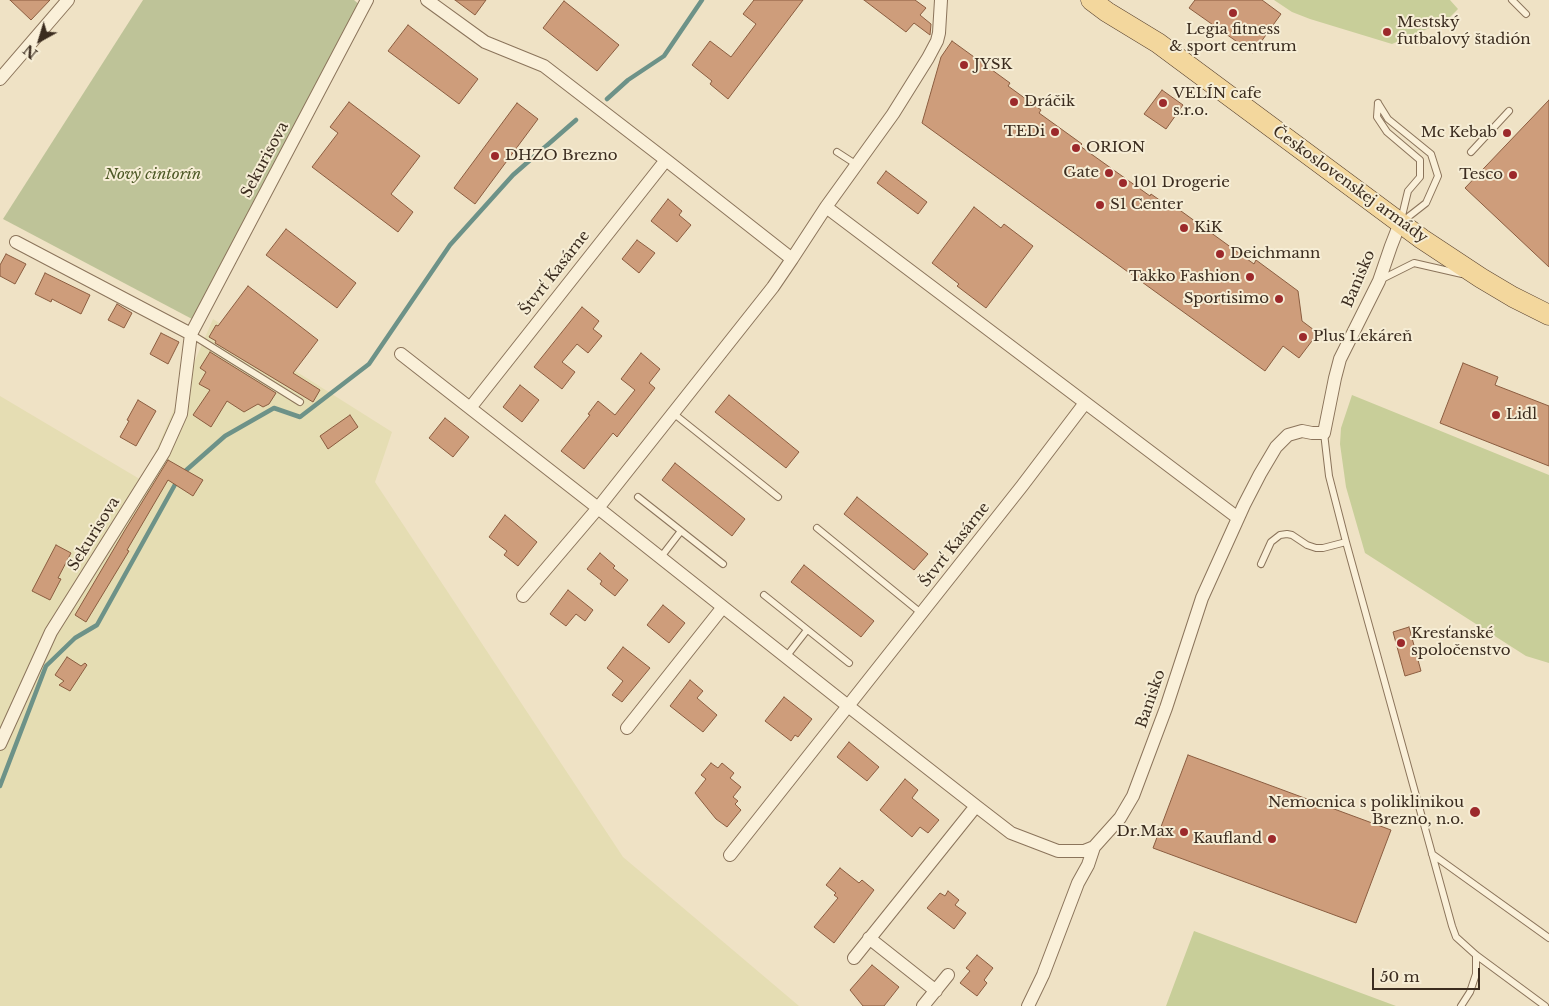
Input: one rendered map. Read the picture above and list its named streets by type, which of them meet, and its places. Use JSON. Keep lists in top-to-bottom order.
{
  "streets": {
    "main road": ["Československej armády"],
    "street": ["Sekurisova", "Štvrť Kasárne", "Banisko"]
  },
  "crossings": [
    ["Československej armády", "Banisko"]
  ],
  "parks": ["Nový cintorín"],
  "places": [
    "Legia fitness & sport centrum",
    "Mestský futbalový štadión",
    "JYSK",
    "Dráčik",
    "VELÍN cafe s.r.o.",
    "TEDi",
    "Mc Kebab",
    "ORION",
    "DHZO Brezno",
    "Gate",
    "Tesco",
    "101 Drogerie",
    "S1 Center",
    "KiK",
    "Deichmann",
    "Takko Fashion",
    "Sportisimo",
    "Plus Lekáreň",
    "Lidl",
    "Kresťanské spoločenstvo",
    "Nemocnica s poliklinikou Brezno, n.o.",
    "Dr.Max",
    "Kaufland"
  ],
  "scale_bar": "50 m",
  "north": "bottom left"
}
